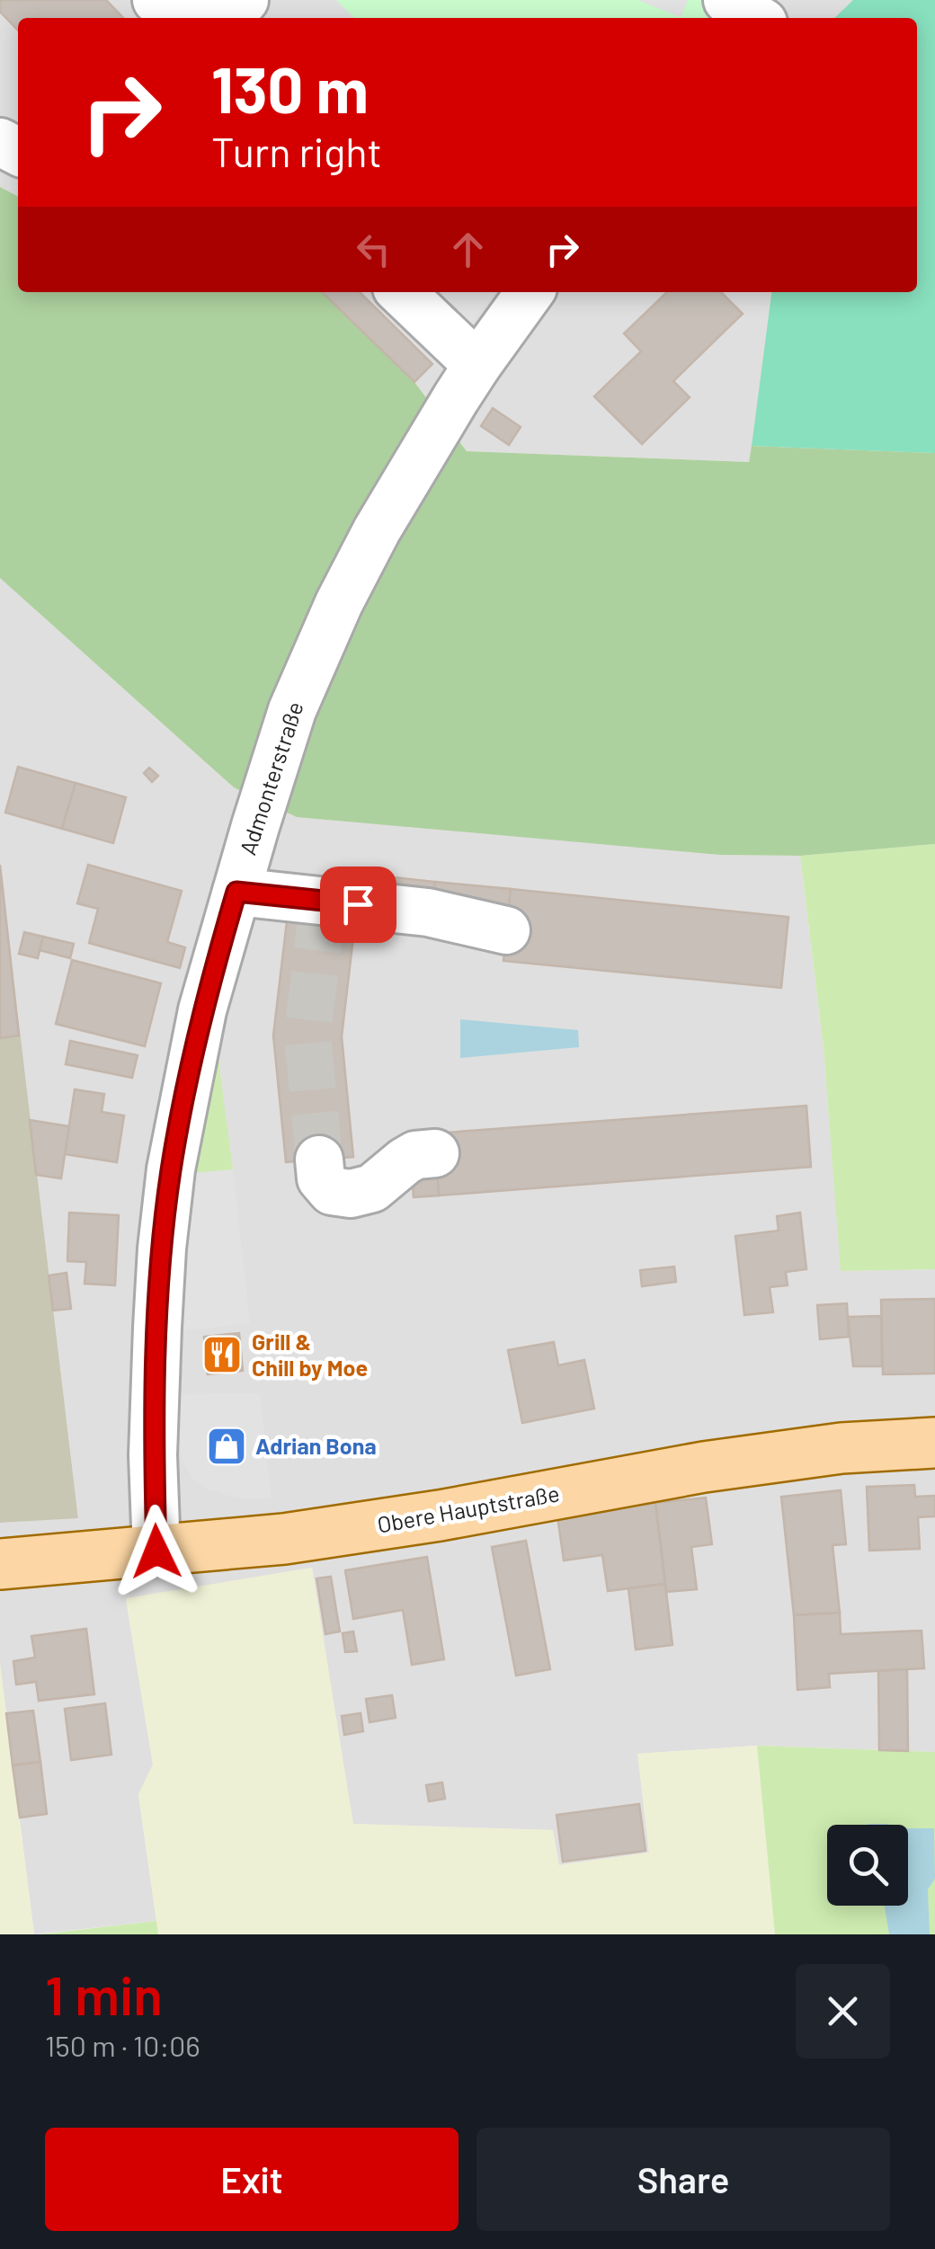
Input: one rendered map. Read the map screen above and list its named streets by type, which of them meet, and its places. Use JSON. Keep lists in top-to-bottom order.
{
  "streets": {
    "main road": ["Obere Hauptstraße"],
    "street": ["Admonterstraße"]
  },
  "crossings": [
    ["Admonterstraße", "Obere Hauptstraße"]
  ],
  "places": {
    "restaurant": ["Grill & Chill by Moe"],
    "shop": ["Adrian Bona"]
  },
  "page": {
    "turn": ["130 m", "Turn right"],
    "heading": ["1 min", "150 m · 10:06"],
    "buttons": ["Exit", "Share"]
  }
}
